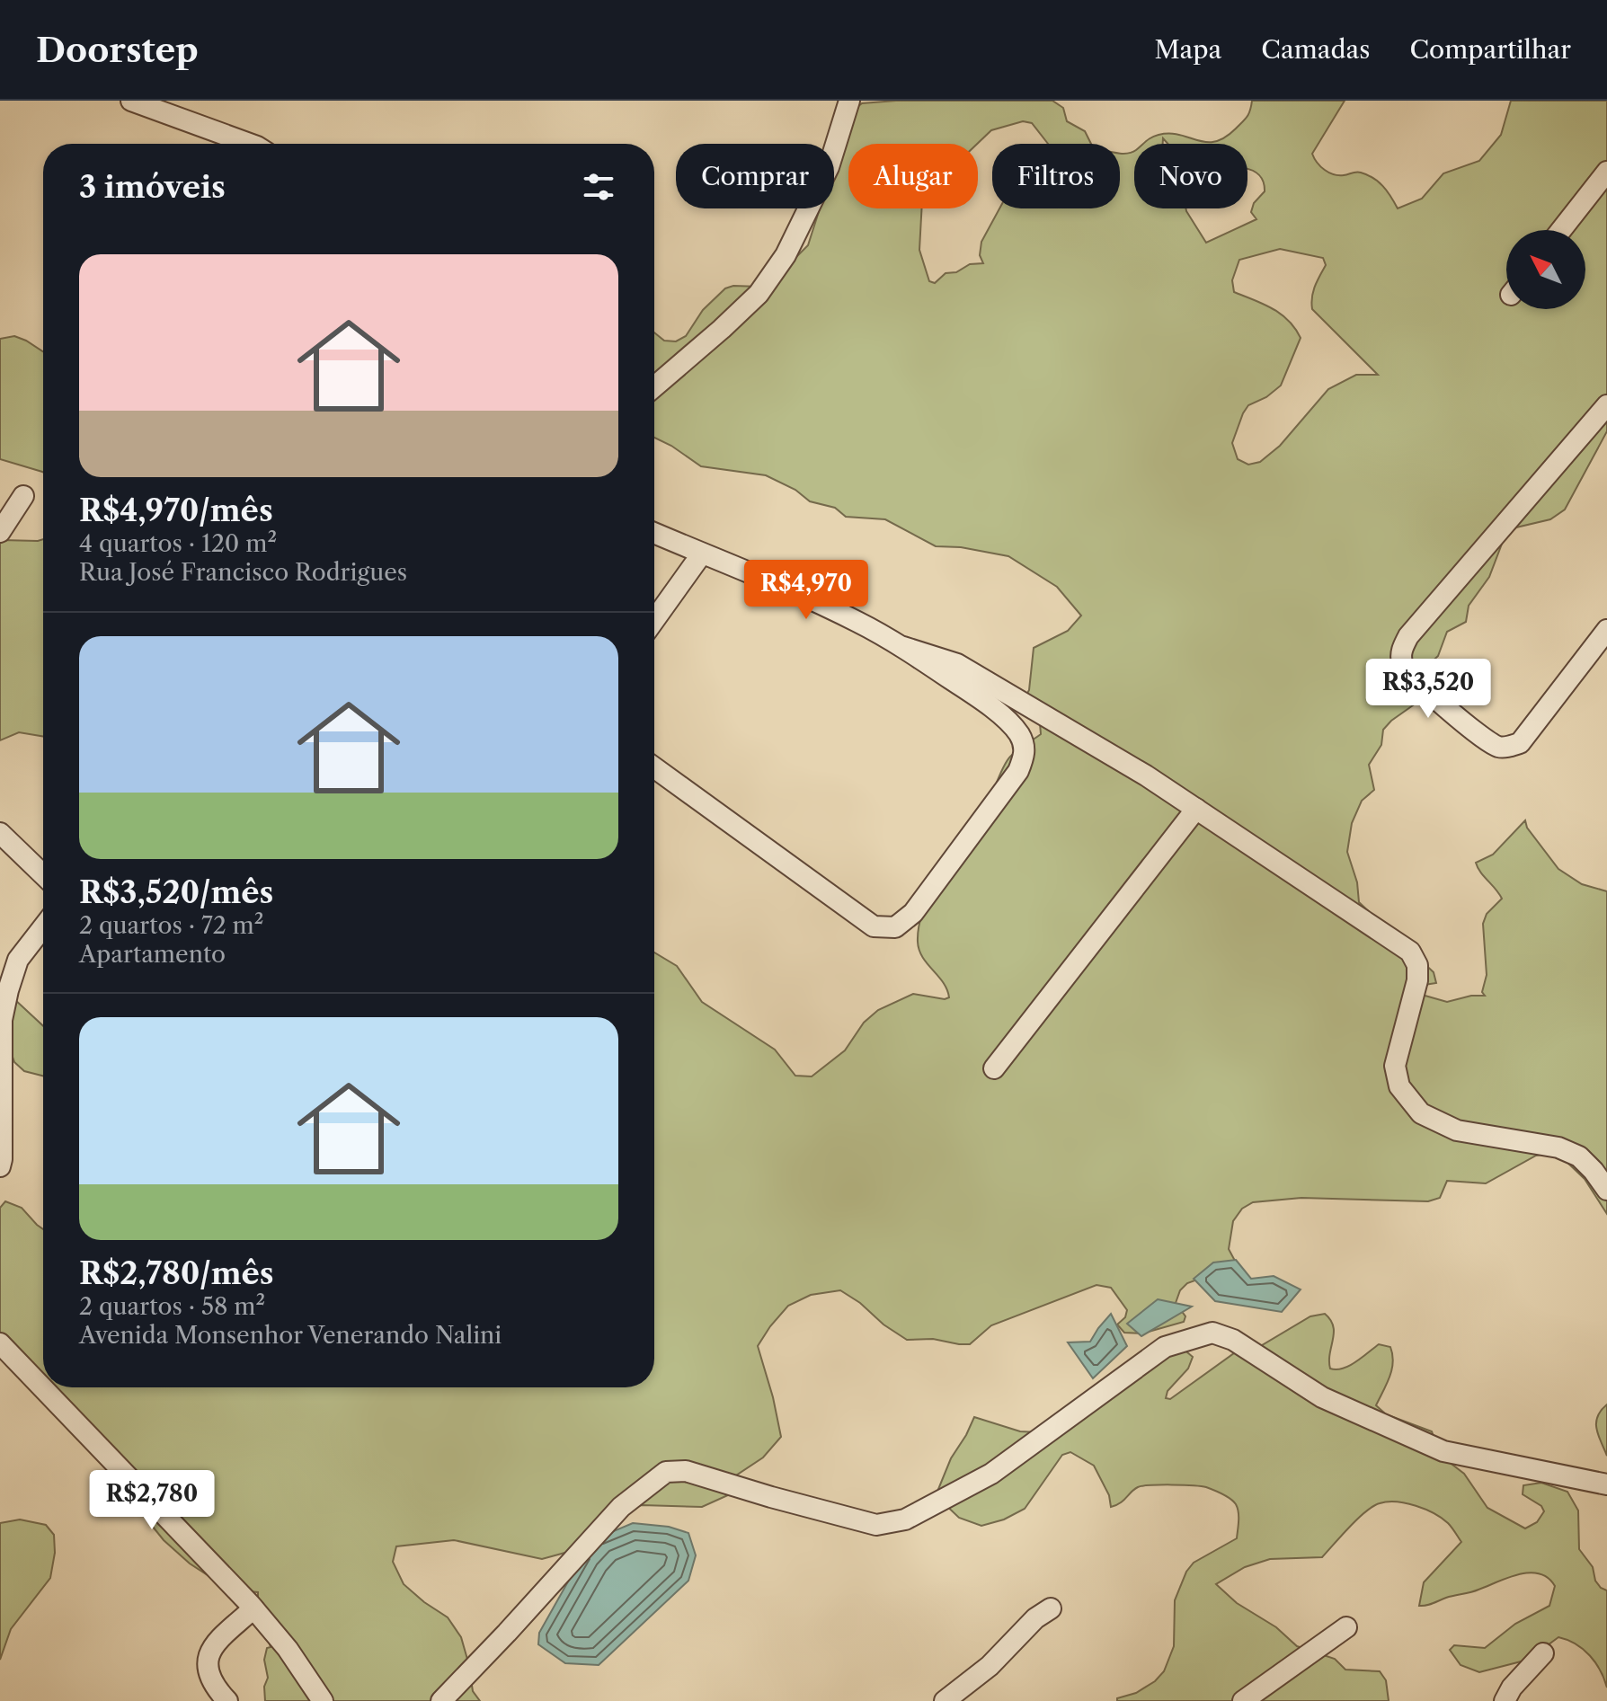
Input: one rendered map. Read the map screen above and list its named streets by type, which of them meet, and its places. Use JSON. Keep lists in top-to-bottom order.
{
  "north": "top left",
  "page": {
    "header": "Doorstep",
    "nav": ["Mapa", "Camadas", "Compartilhar"],
    "chip": [
      "Comprar",
      "Alugar",
      "Filtros",
      "Novo"
    ],
    "heading": "3 imóveis",
    "list": [
      {
        "name": "R$4,970/mês",
        "note": "4 quartos · 120 m² · Rua José Francisco Rodrigues"
      },
      {
        "name": "R$3,520/mês",
        "note": "2 quartos · 72 m² · Apartamento"
      },
      {
        "name": "R$2,780/mês",
        "note": "2 quartos · 58 m² · Avenida Monsenhor Venerando Nalini"
      }
    ],
    "price": ["R$4,970", "R$3,520", "R$2,780"]
  }
}
